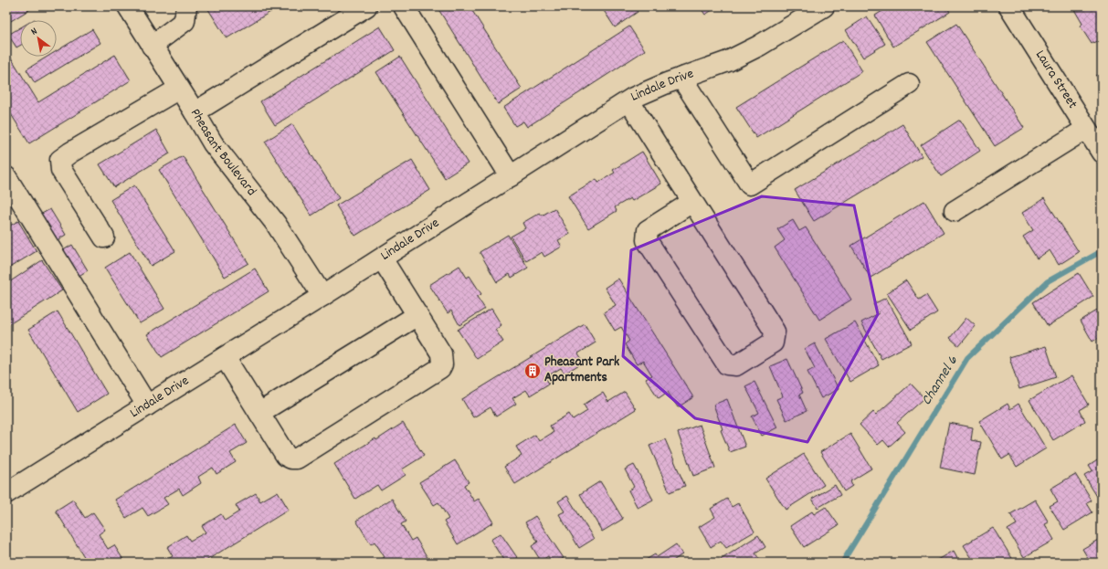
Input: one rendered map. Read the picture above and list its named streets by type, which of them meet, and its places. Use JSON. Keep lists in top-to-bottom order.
{
  "streets": {
    "street": ["Laura Street", "Lindale Drive", "Pheasant Boulevard"]
  },
  "crossings": [
    ["Lindale Drive", "Pheasant Boulevard"]
  ],
  "water": ["Channel 6"],
  "places": {
    "building": ["Pheasant Park Apartments"]
  },
  "north": "top left"
}
